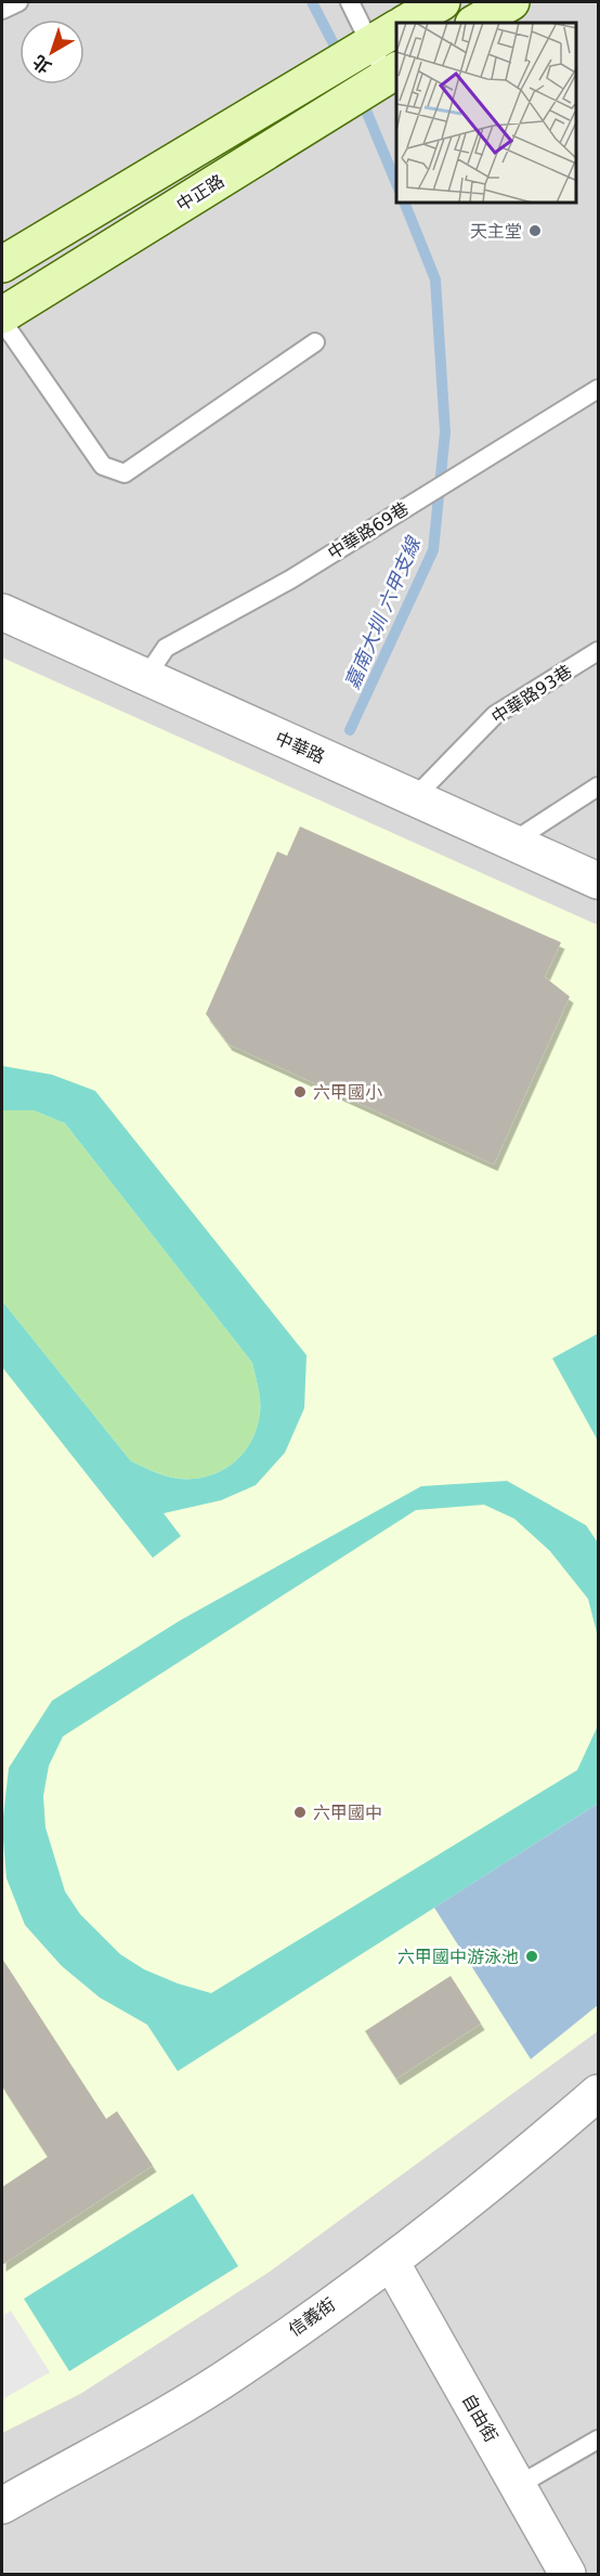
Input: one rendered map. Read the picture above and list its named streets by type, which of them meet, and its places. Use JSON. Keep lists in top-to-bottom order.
{
  "streets": {
    "main road": ["中正路"],
    "street": ["中華路", "信義街", "自由街"],
    "lane": ["中華路69巷", "中華路93巷"]
  },
  "crossings": [
    ["中華路69巷", "中華路"],
    ["中華路93巷", "中華路"],
    ["信義街", "自由街"]
  ],
  "water": ["嘉南大圳 六甲支線"],
  "places": [
    "天主堂",
    "六甲國小",
    "六甲國中",
    "六甲國中游泳池"
  ],
  "north": "bottom left"
}
